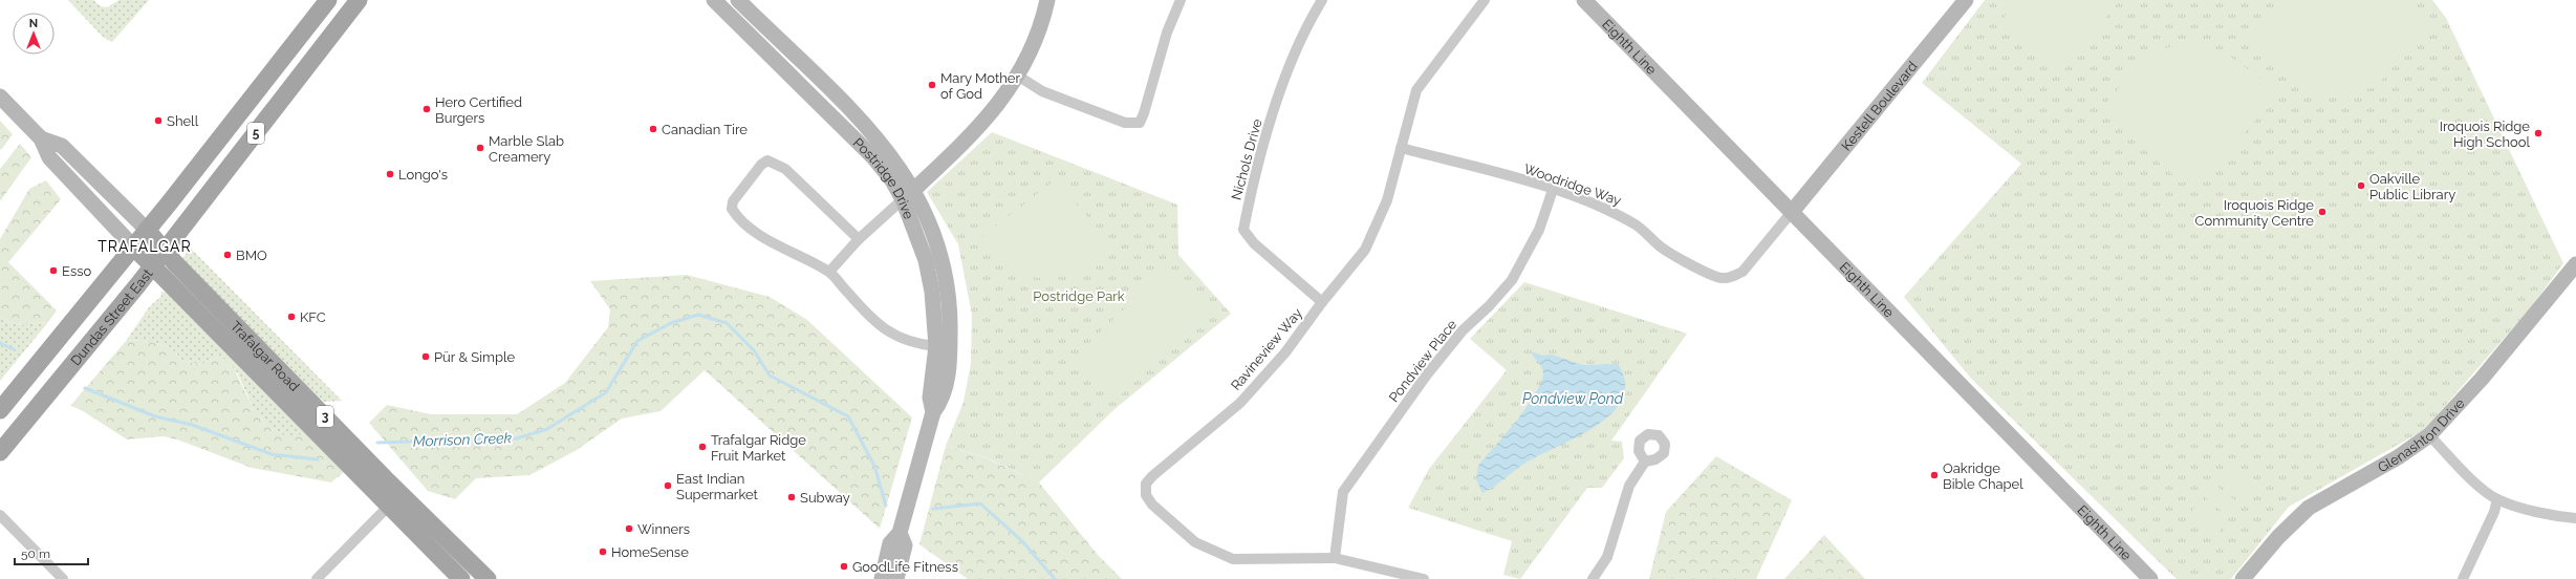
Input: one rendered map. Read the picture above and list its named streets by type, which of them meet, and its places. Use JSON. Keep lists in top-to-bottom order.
{
  "streets": {
    "main road": [
      "5",
      "Dundas Street East",
      "Trafalgar Road",
      "3"
    ],
    "street": [
      "Eighth Line",
      "Kestell Boulevard",
      "Nichols Drive",
      "Postridge Drive",
      "Woodridge Way",
      "Ravineview Way",
      "Pondview Place",
      "Glenashton Drive"
    ]
  },
  "crossings": [
    ["Eighth Line", "Kestell Boulevard"],
    ["Eighth Line", "Woodridge Way"],
    ["Kestell Boulevard", "Woodridge Way"],
    ["Nichols Drive", "Ravineview Way"],
    ["Woodridge Way", "Ravineview Way"],
    ["Woodridge Way", "Pondview Place"],
    ["Dundas Street East", "Trafalgar Road"],
    ["Ravineview Way", "Pondview Place"]
  ],
  "districts": ["TRAFALGAR"],
  "water": ["Pondview Pond", "Morrison Creek"],
  "parks": ["Postridge Park"],
  "places": [
    "Mary Mother of God",
    "Hero Certified Burgers",
    "Shell",
    "Canadian Tire",
    "Iroquois Ridge High School",
    "Marble Slab Creamery",
    "Longo's",
    "Oakville Public Library",
    "Iroquois Ridge Community Centre",
    "BMO",
    "Esso",
    "KFC",
    "Pür & Simple",
    "Trafalgar Ridge Fruit Market",
    "Oakridge Bible Chapel",
    "East Indian Supermarket",
    "Subway",
    "Winners",
    "HomeSense",
    "GoodLife Fitness"
  ],
  "scale_bar": "50 m",
  "north": "top"
}
